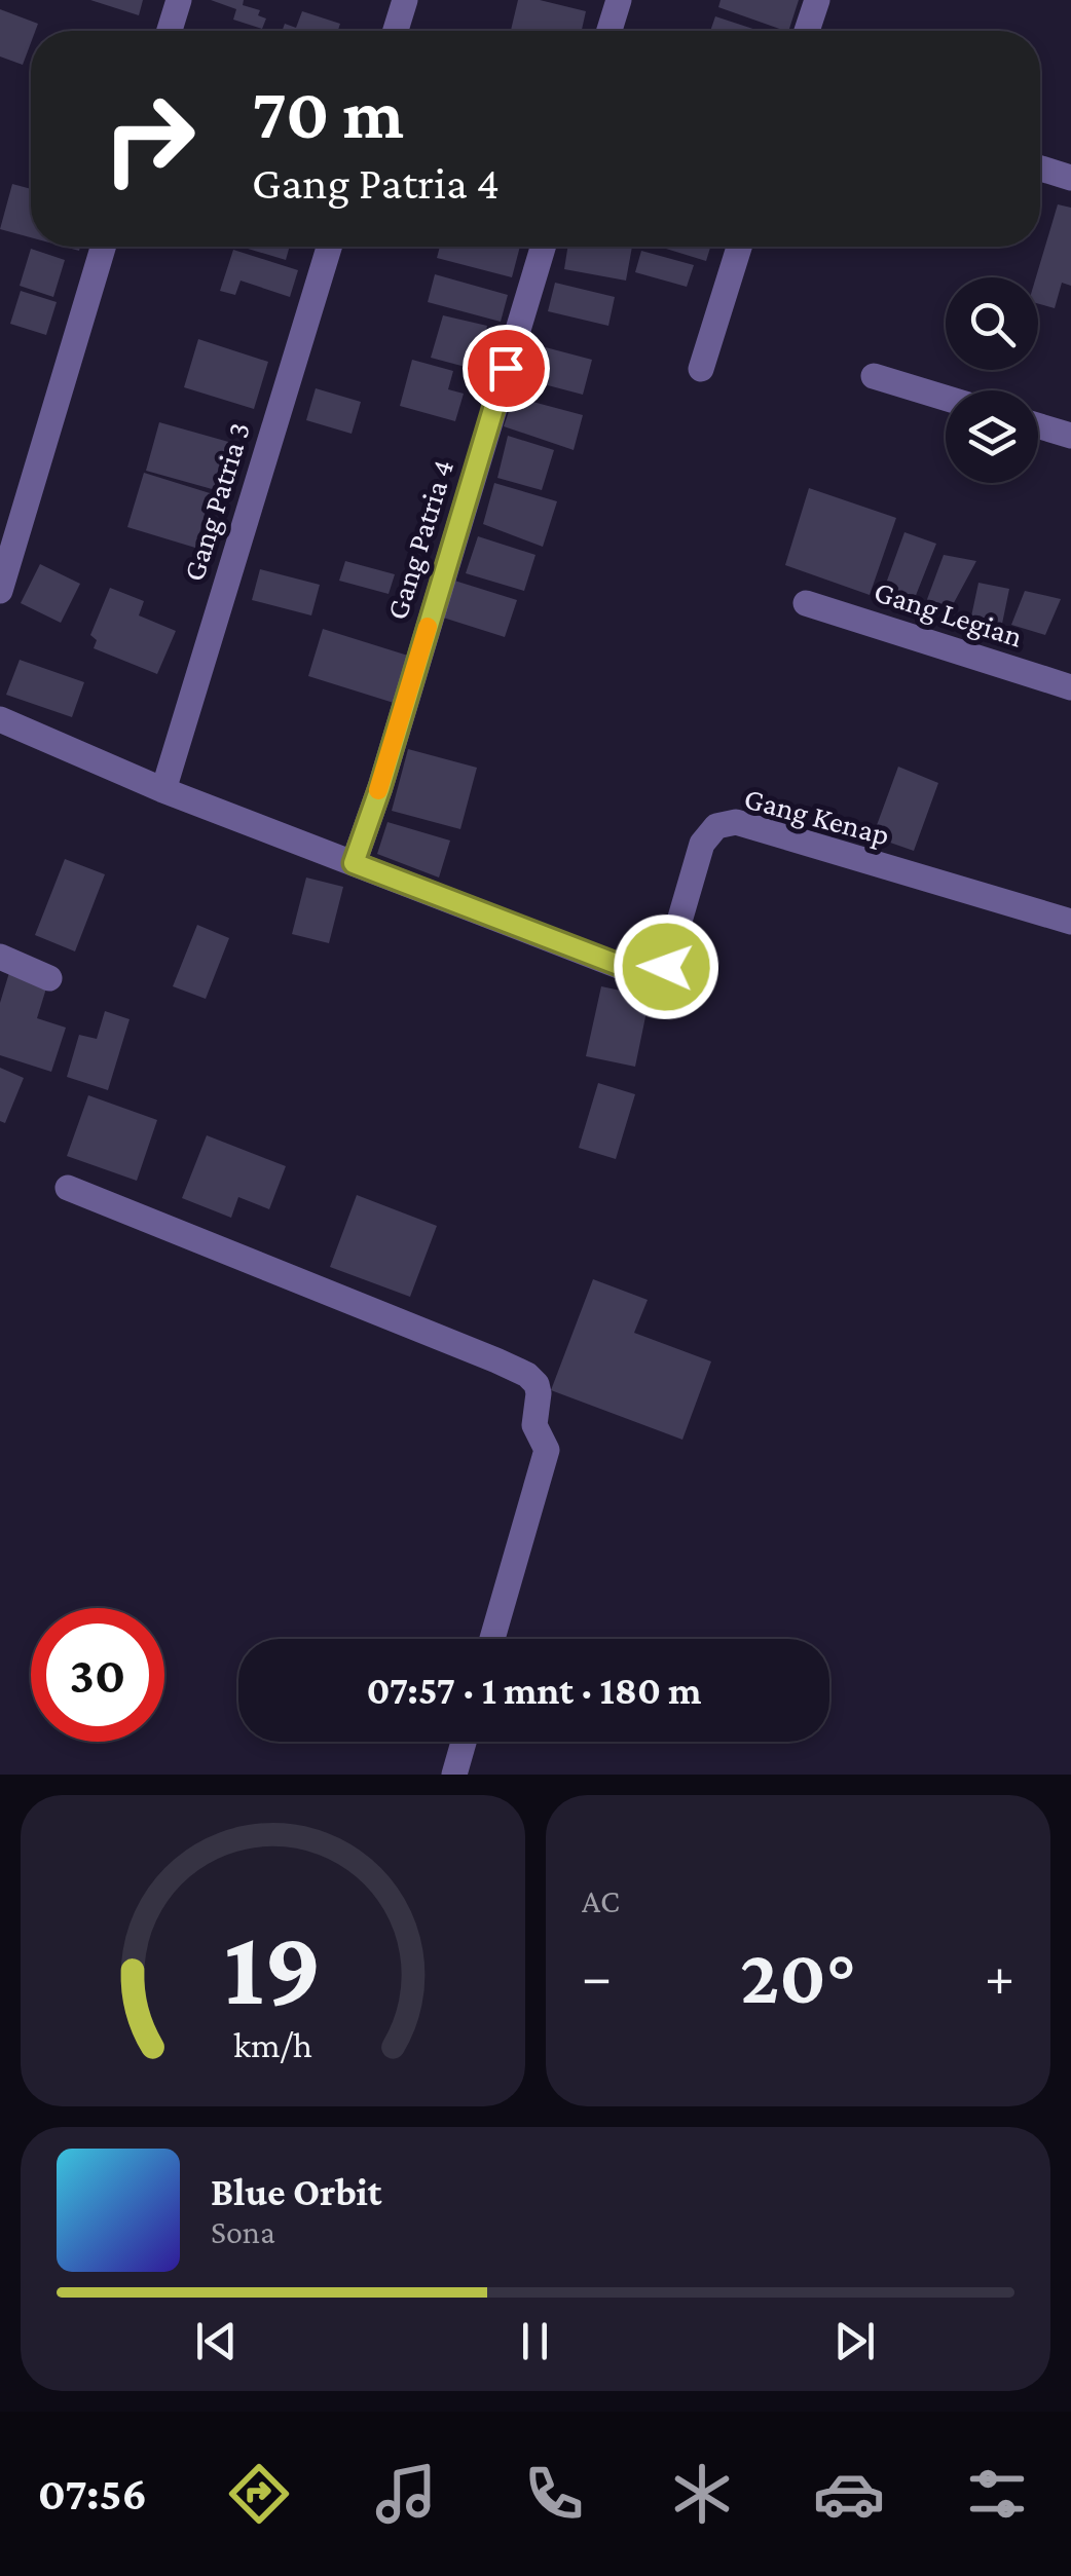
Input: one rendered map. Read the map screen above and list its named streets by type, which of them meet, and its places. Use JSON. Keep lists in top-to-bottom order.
{
  "streets": {
    "street": [
      "Gang Patria 3",
      "Gang Patria 4",
      "Gang Legian",
      "Gang Kenap"
    ]
  },
  "crossings": [
    ["Gang Patria 4", "Gang Kenap"]
  ],
  "page": {
    "turn": ["70 m", "Gang Patria 4"],
    "limit": "30",
    "trip": "07:57 · 1 mnt · 180 m",
    "tile": "AC",
    "heat": ["−", "20°", "+"],
    "song": ["Blue Orbit", "Sona"],
    "tabs": "07:56",
    "gauge": ["19", "km/h"]
  }
}
